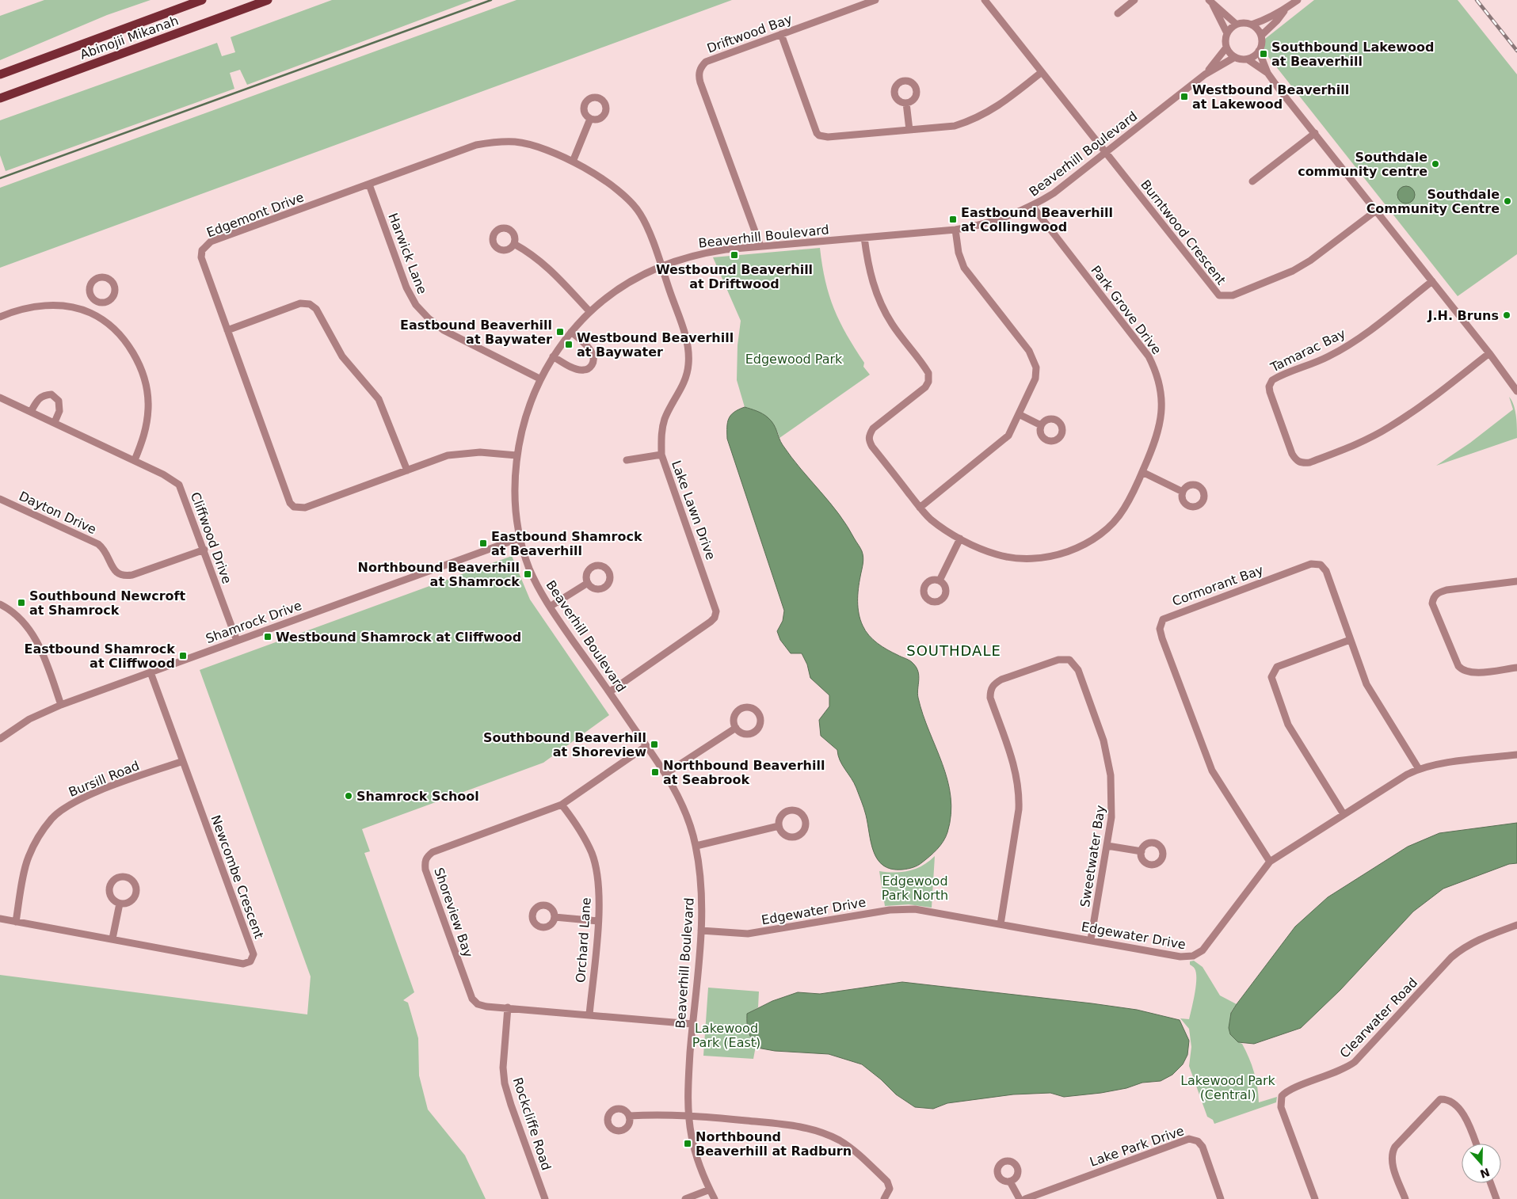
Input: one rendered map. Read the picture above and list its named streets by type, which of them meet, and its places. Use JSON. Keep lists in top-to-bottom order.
{
  "streets": {
    "main road": ["Abinojii Mikanah"],
    "street": [
      "Driftwood Bay",
      "Beaverhill Boulevard",
      "Edgemont Drive",
      "Burntwood Crescent",
      "Harwick Lane",
      "Park Grove Drive",
      "Tamarac Bay",
      "Lake Lawn Drive",
      "Dayton Drive",
      "Cliffwood Drive",
      "Cormorant Bay",
      "Shamrock Drive",
      "Bursill Road",
      "Sweetwater Bay",
      "Newcombe Crescent",
      "Edgewater Drive",
      "Shoreview Bay",
      "Orchard Lane",
      "Clearwater Road",
      "Rockcliffe Road",
      "Lake Park Drive"
    ]
  },
  "crossings": [
    ["Driftwood Bay", "Beaverhill Boulevard"],
    ["Beaverhill Boulevard", "Edgemont Drive"],
    ["Beaverhill Boulevard", "Burntwood Crescent"],
    ["Beaverhill Boulevard", "Harwick Lane"],
    ["Beaverhill Boulevard", "Park Grove Drive"],
    ["Beaverhill Boulevard", "Lake Lawn Drive"],
    ["Beaverhill Boulevard", "Shamrock Drive"],
    ["Beaverhill Boulevard", "Edgewater Drive"],
    ["Beaverhill Boulevard", "Shoreview Bay"],
    ["Edgemont Drive", "Harwick Lane"],
    ["Edgemont Drive", "Lake Lawn Drive"],
    ["Dayton Drive", "Cliffwood Drive"],
    ["Cliffwood Drive", "Shamrock Drive"],
    ["Cormorant Bay", "Edgewater Drive"],
    ["Shamrock Drive", "Newcombe Crescent"],
    ["Bursill Road", "Newcombe Crescent"],
    ["Sweetwater Bay", "Edgewater Drive"],
    ["Shoreview Bay", "Orchard Lane"],
    ["Shoreview Bay", "Rockcliffe Road"]
  ],
  "districts": ["SOUTHDALE"],
  "parks": [
    "Edgewood Park",
    "Edgewood Park North",
    "Lakewood Park (East)",
    "Lakewood Park (Central)"
  ],
  "places": {
    "transit": [
      "Southbound Lakewood at Beaverhill",
      "Westbound Beaverhill at Lakewood",
      "Eastbound Beaverhill at Collingwood",
      "Westbound Beaverhill at Driftwood",
      "Eastbound Beaverhill at Baywater",
      "Westbound Beaverhill at Baywater",
      "Eastbound Shamrock at Beaverhill",
      "Northbound Beaverhill at Shamrock",
      "Southbound Newcroft at Shamrock",
      "Westbound Shamrock at Cliffwood",
      "Eastbound Shamrock at Cliffwood",
      "Southbound Beaverhill at Shoreview",
      "Northbound Beaverhill at Seabrook",
      "Northbound Beaverhill at Radburn"
    ],
    "other": [
      "Southdale community centre",
      "Southdale Community Centre",
      "J.H. Bruns",
      "Shamrock School"
    ]
  },
  "north": "bottom"
}
